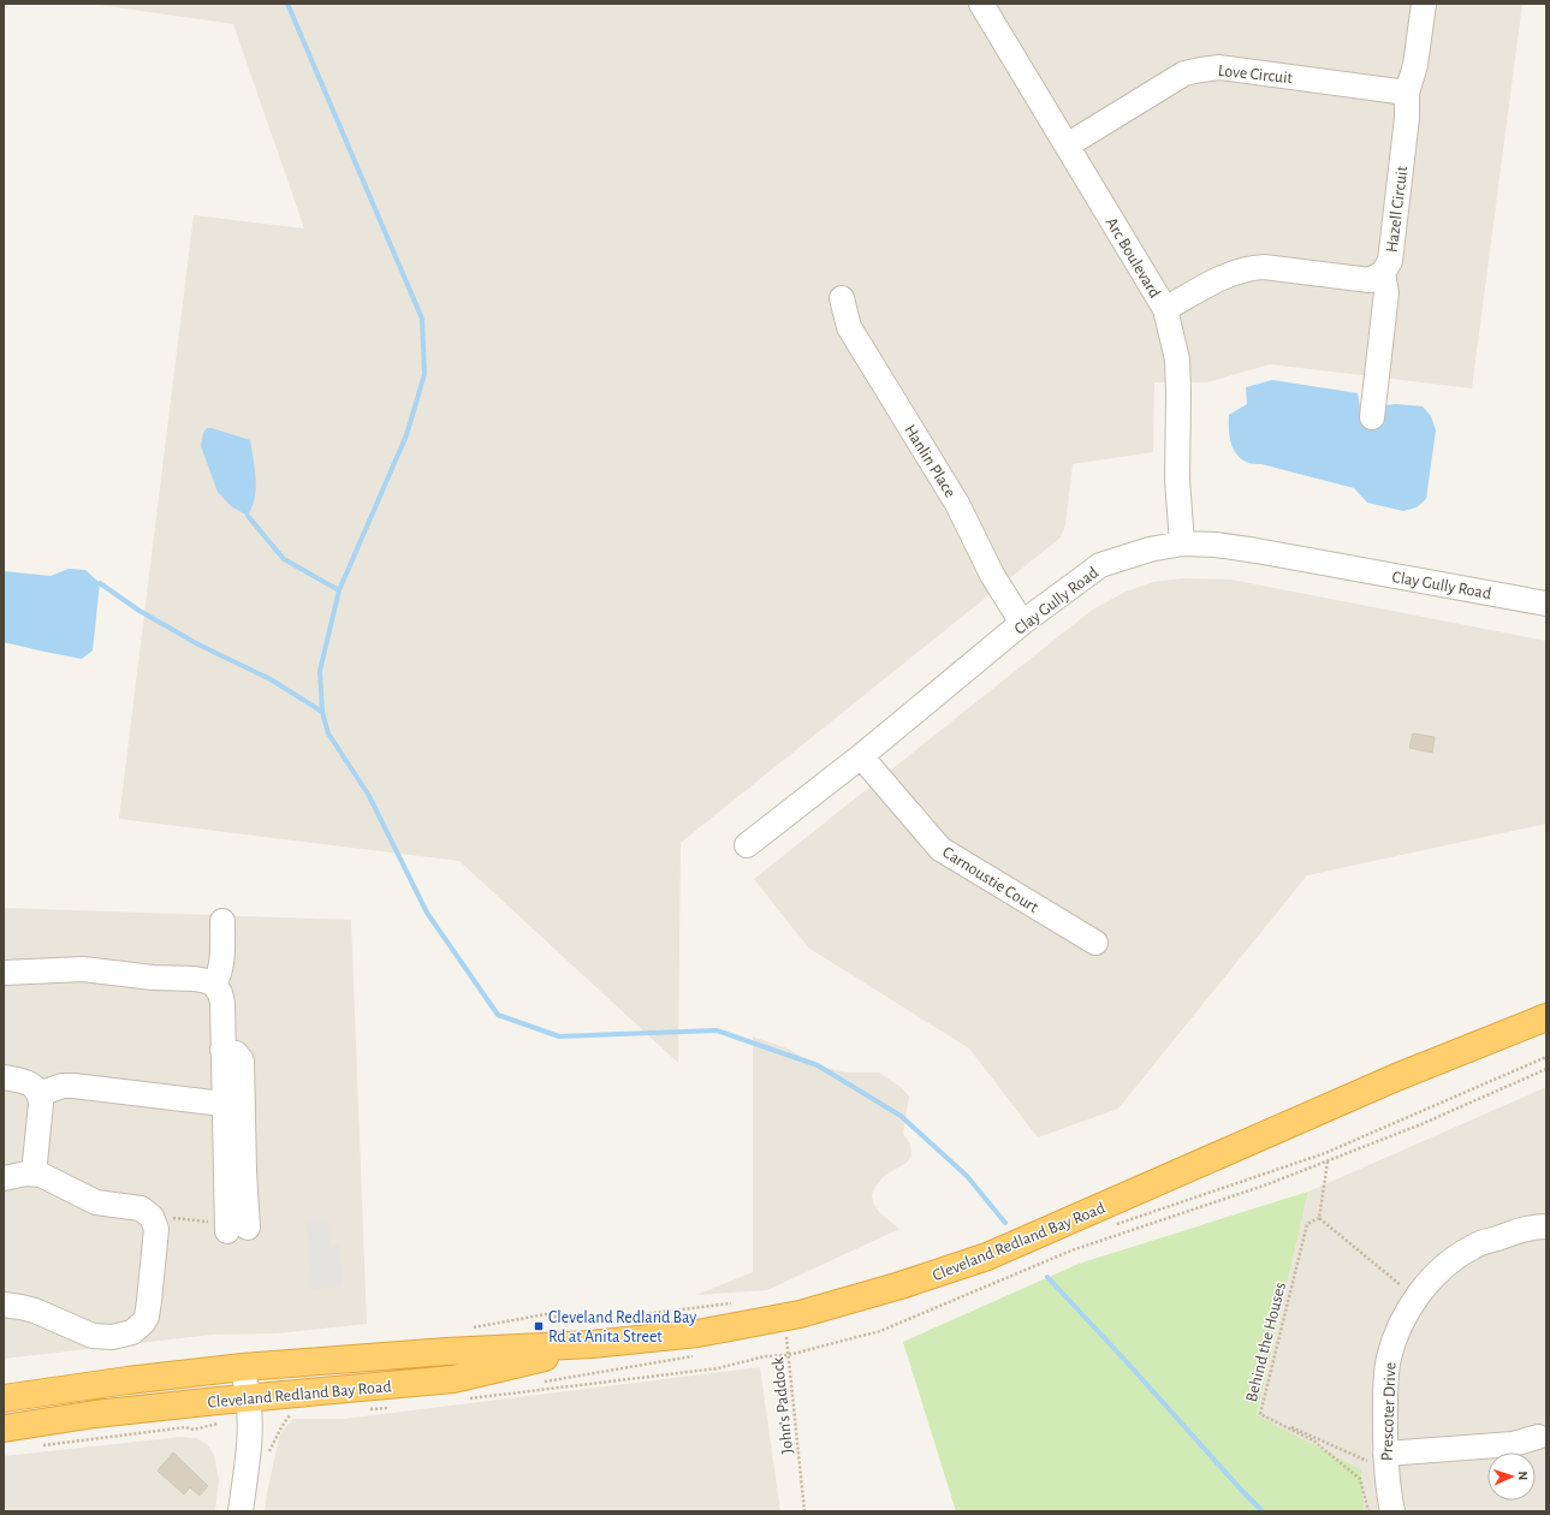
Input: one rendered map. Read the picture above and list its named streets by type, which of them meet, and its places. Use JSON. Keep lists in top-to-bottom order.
{
  "streets": {
    "highway": ["Cleveland Redland Bay Road"],
    "street": [
      "Love Circuit",
      "Hazell Circuit",
      "Arc Boulevard",
      "Hanlin Place",
      "Clay Gully Road",
      "Carnoustie Court",
      "Prescoter Drive"
    ],
    "path": ["Behind the Houses", "John's Paddock"]
  },
  "crossings": [
    ["Love Circuit", "Hazell Circuit"],
    ["Love Circuit", "Arc Boulevard"],
    ["Hazell Circuit", "Arc Boulevard"],
    ["Arc Boulevard", "Clay Gully Road"],
    ["Hanlin Place", "Clay Gully Road"],
    ["Clay Gully Road", "Carnoustie Court"],
    ["Cleveland Redland Bay Road", "John's Paddock"]
  ],
  "places": {
    "transit": ["Cleveland Redland Bay Rd at Anita Street"]
  },
  "north": "right"
}
